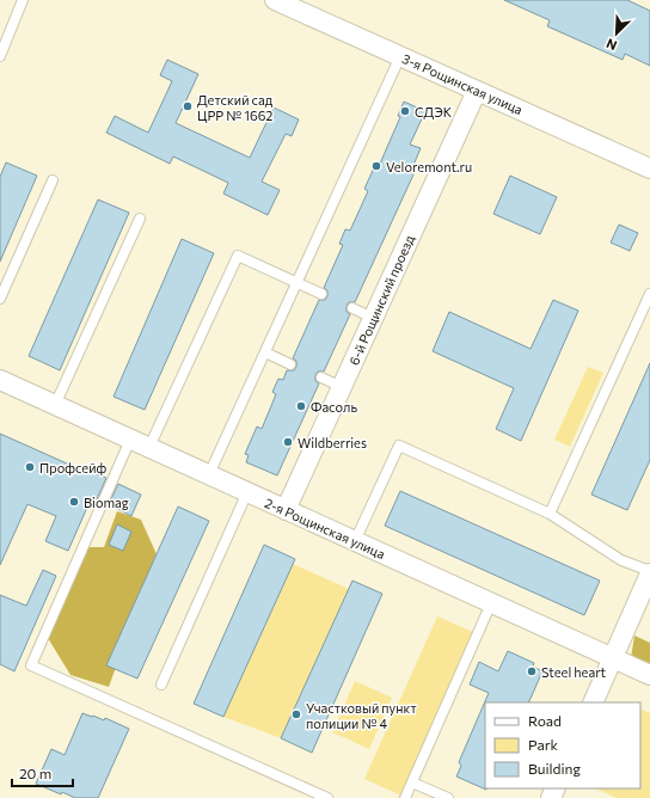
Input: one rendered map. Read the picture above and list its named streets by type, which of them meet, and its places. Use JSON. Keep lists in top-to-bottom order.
{
  "streets": {
    "street": ["3-я Рощинская улица", "6-й Рощинский проезд", "2-я Рощинская улица"]
  },
  "crossings": [
    ["3-я Рощинская улица", "6-й Рощинский проезд"],
    ["6-й Рощинский проезд", "2-я Рощинская улица"]
  ],
  "places": [
    "Детский сад ЦРР № 1662",
    "СДЭК",
    "Veloremont.ru",
    "Фасоль",
    "Wildberries",
    "Профсейф",
    "Biomag",
    "Steel heart",
    "Участковый пункт полиции № 4"
  ],
  "legend": ["Road", "Park", "Building"],
  "scale_bar": "20 m",
  "north": "bottom left"
}
